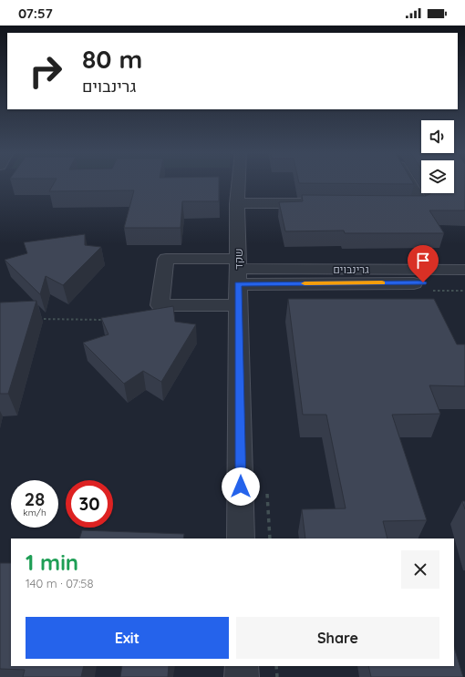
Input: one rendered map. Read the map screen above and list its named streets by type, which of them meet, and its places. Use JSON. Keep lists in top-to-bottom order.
{
  "streets": {
    "street": ["שקד", "גרינבוים"]
  },
  "crossings": [
    ["שקד", "גרינבוים"]
  ],
  "page": {
    "status": "07:57",
    "turn": ["80 m", "גרינבוים"],
    "speed": "28 km/h",
    "limit": "30",
    "heading": ["1 min", "140 m · 07:58"],
    "buttons": ["Exit", "Share"]
  }
}
